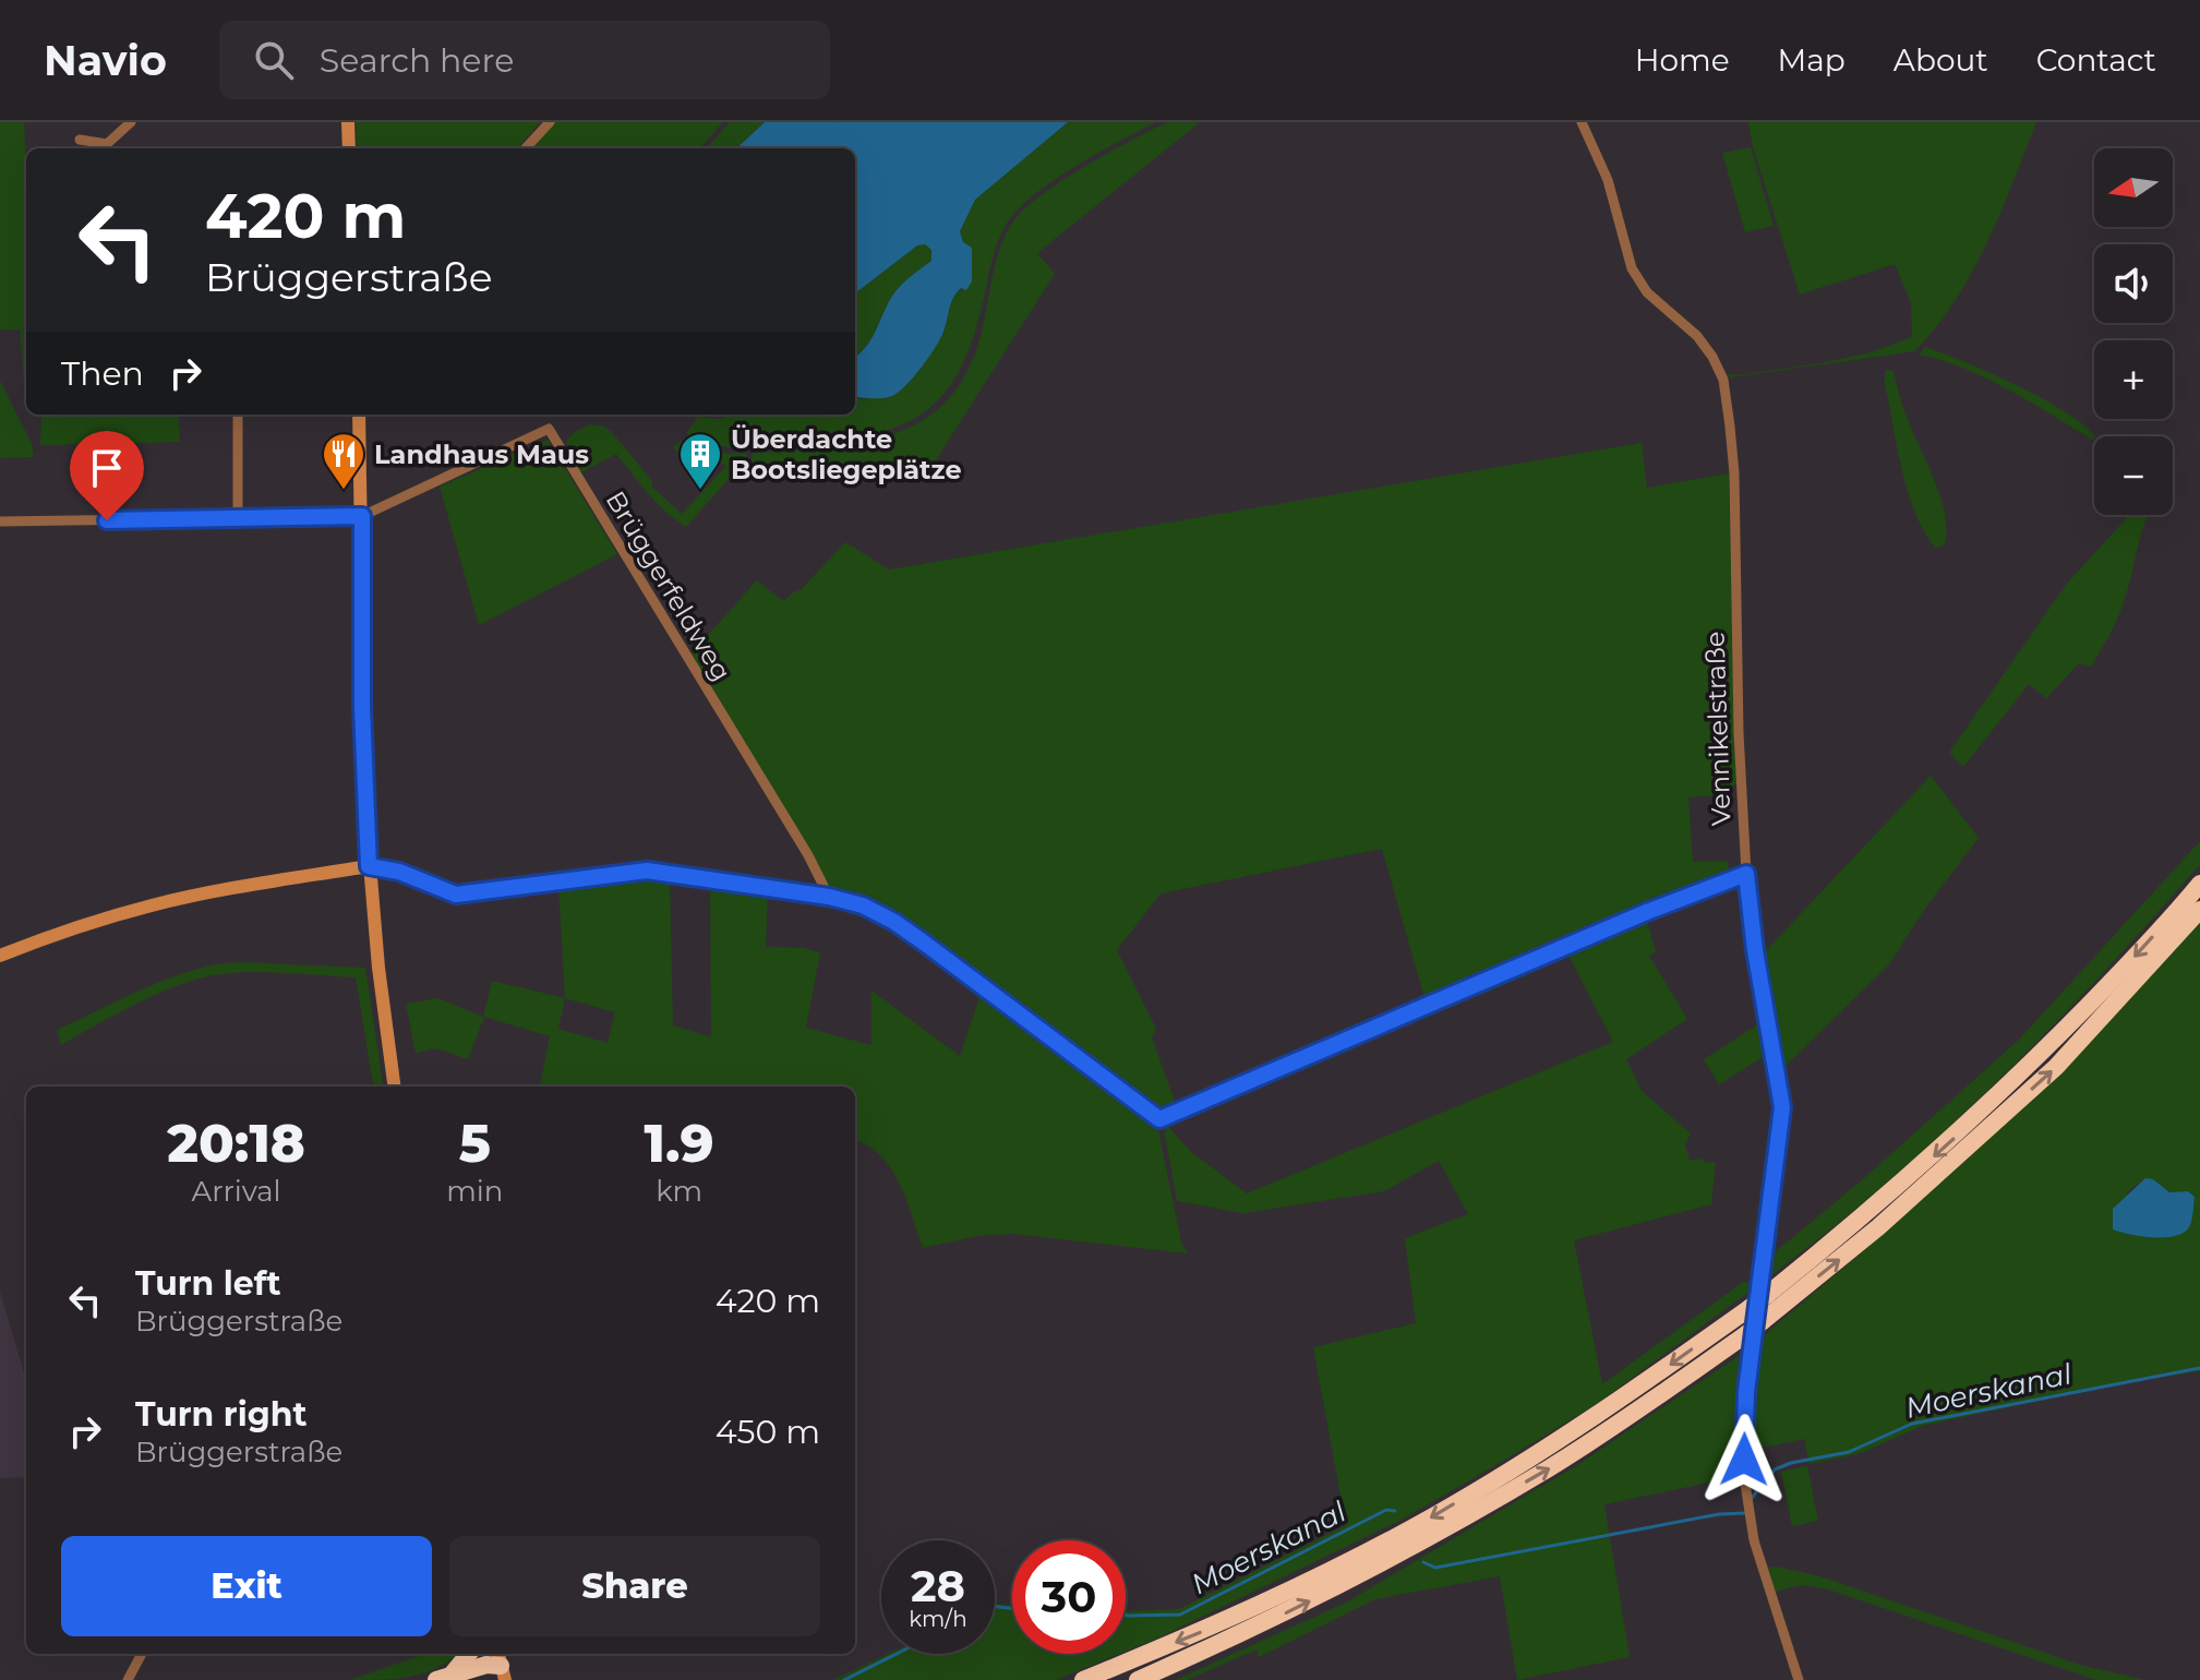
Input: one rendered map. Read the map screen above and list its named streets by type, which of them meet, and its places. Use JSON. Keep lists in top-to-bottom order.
{
  "streets": {
    "street": ["Brüggerfeldweg", "Vennikelstraße"]
  },
  "water": ["Moerskanal"],
  "places": {
    "restaurant": ["Landhaus Maus"],
    "building": ["Überdachte Bootsliegeplätze"]
  },
  "north": "left",
  "page": {
    "header": "Navio",
    "search": "Search here",
    "nav": [
      "Home",
      "Map",
      "About",
      "Contact"
    ],
    "map_buttons": ["+", "−"],
    "turn": ["420 m", "Brüggerstraße"],
    "then": "Then",
    "eta": [
      "20:18",
      "Arrival",
      "5",
      "min",
      "1.9",
      "km"
    ],
    "list": [
      {
        "name": "Turn left",
        "note": "Brüggerstraße",
        "value": "420 m"
      },
      {
        "name": "Turn right",
        "note": "Brüggerstraße",
        "value": "450 m"
      }
    ],
    "buttons": ["Exit", "Share"],
    "speed": "28 km/h",
    "limit": "30"
  }
}
